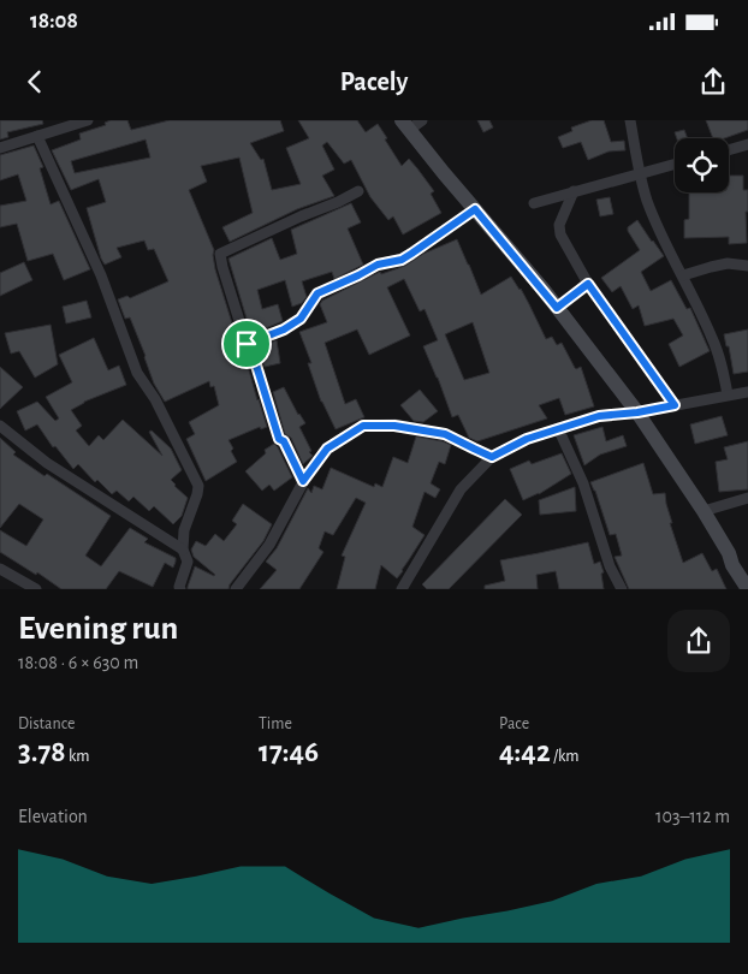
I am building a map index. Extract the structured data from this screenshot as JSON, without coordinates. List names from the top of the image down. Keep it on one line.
{"page":{"status":"18:08","header":"Pacely","heading":["Evening run","18:08 · 6 × 630 m"],"stats":[["Distance","3.78 km"],["Time","17:46"],["Pace","4:42 /km"]],"chart":["Elevation","103–112 m"]}}
